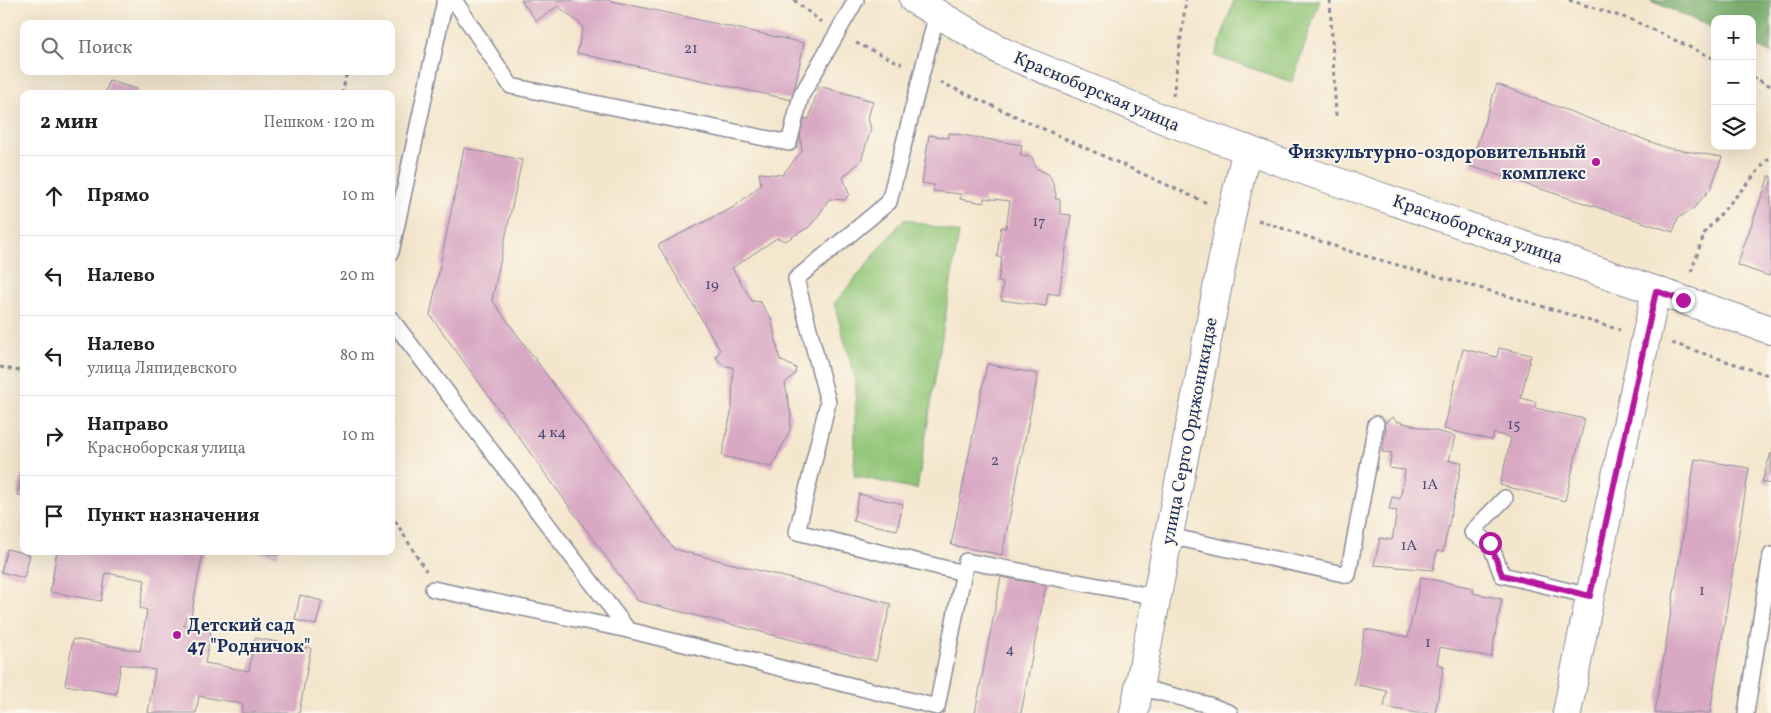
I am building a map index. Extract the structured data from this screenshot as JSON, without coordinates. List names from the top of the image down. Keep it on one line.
{"streets":{"street":["Красноборская улица","улица Серго Орджоникидзе"]},"crossings":[["Красноборская улица","улица Серго Орджоникидзе"]],"places":["Физкультурно-оздоровительный комплекс","Детский сад 47 \"Родничок\""],"house_numbers":["21","17","19","15","4 к4","2","1А","1А","1","1","4"],"page":{"map_buttons":["+","−"],"search":"Поиск","heading":["2 мин","Пешком · 120 m"],"list":[["Прямо","10 m"],["Налево","20 m"],["Налево","улица Ляпидевского","80 m"],["Направо","Красноборская улица","10 m"],"Пункт назначения"]}}
